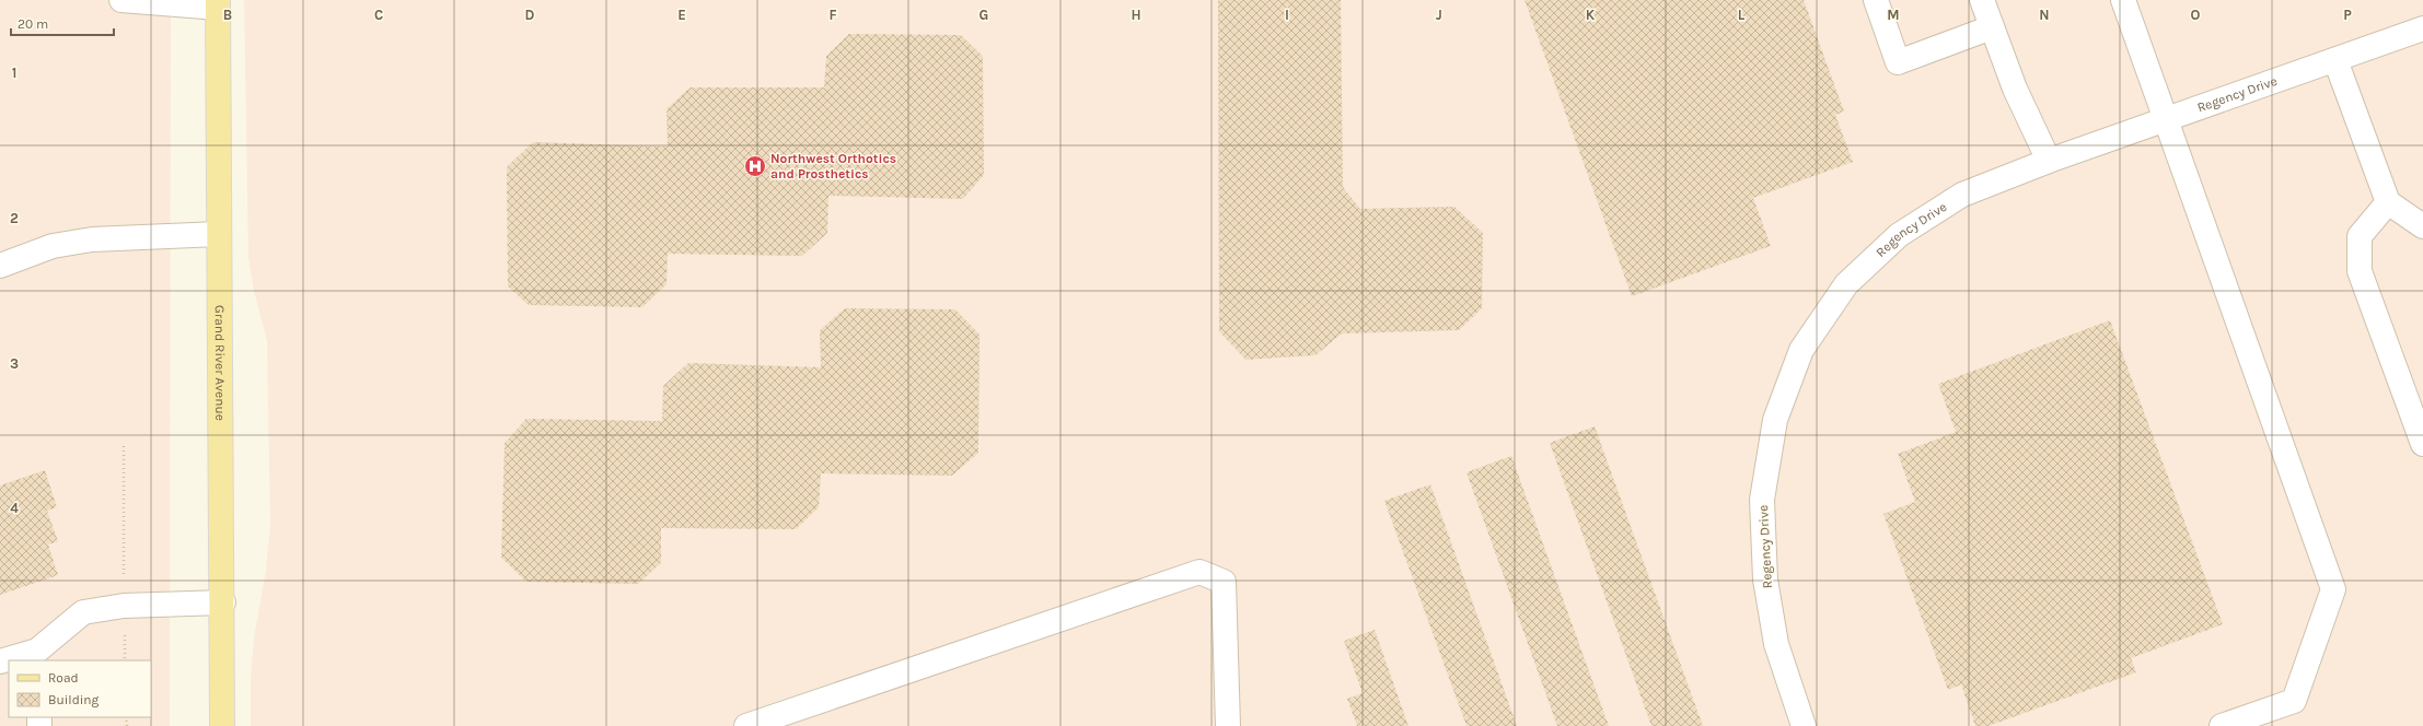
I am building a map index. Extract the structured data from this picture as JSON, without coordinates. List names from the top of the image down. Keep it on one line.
{"streets":{"main road":["Grand River Avenue"],"street":["Regency Drive"]},"places":{"hospital":["Northwest Orthotics and Prosthetics"]},"legend":["Road","Building"],"scale_bar":"20 m","grid":{"columns":["B","C","D","E","F","G","H","I","J","K","L","M","N","O","P"],"rows":["1","2","3","4"]}}
